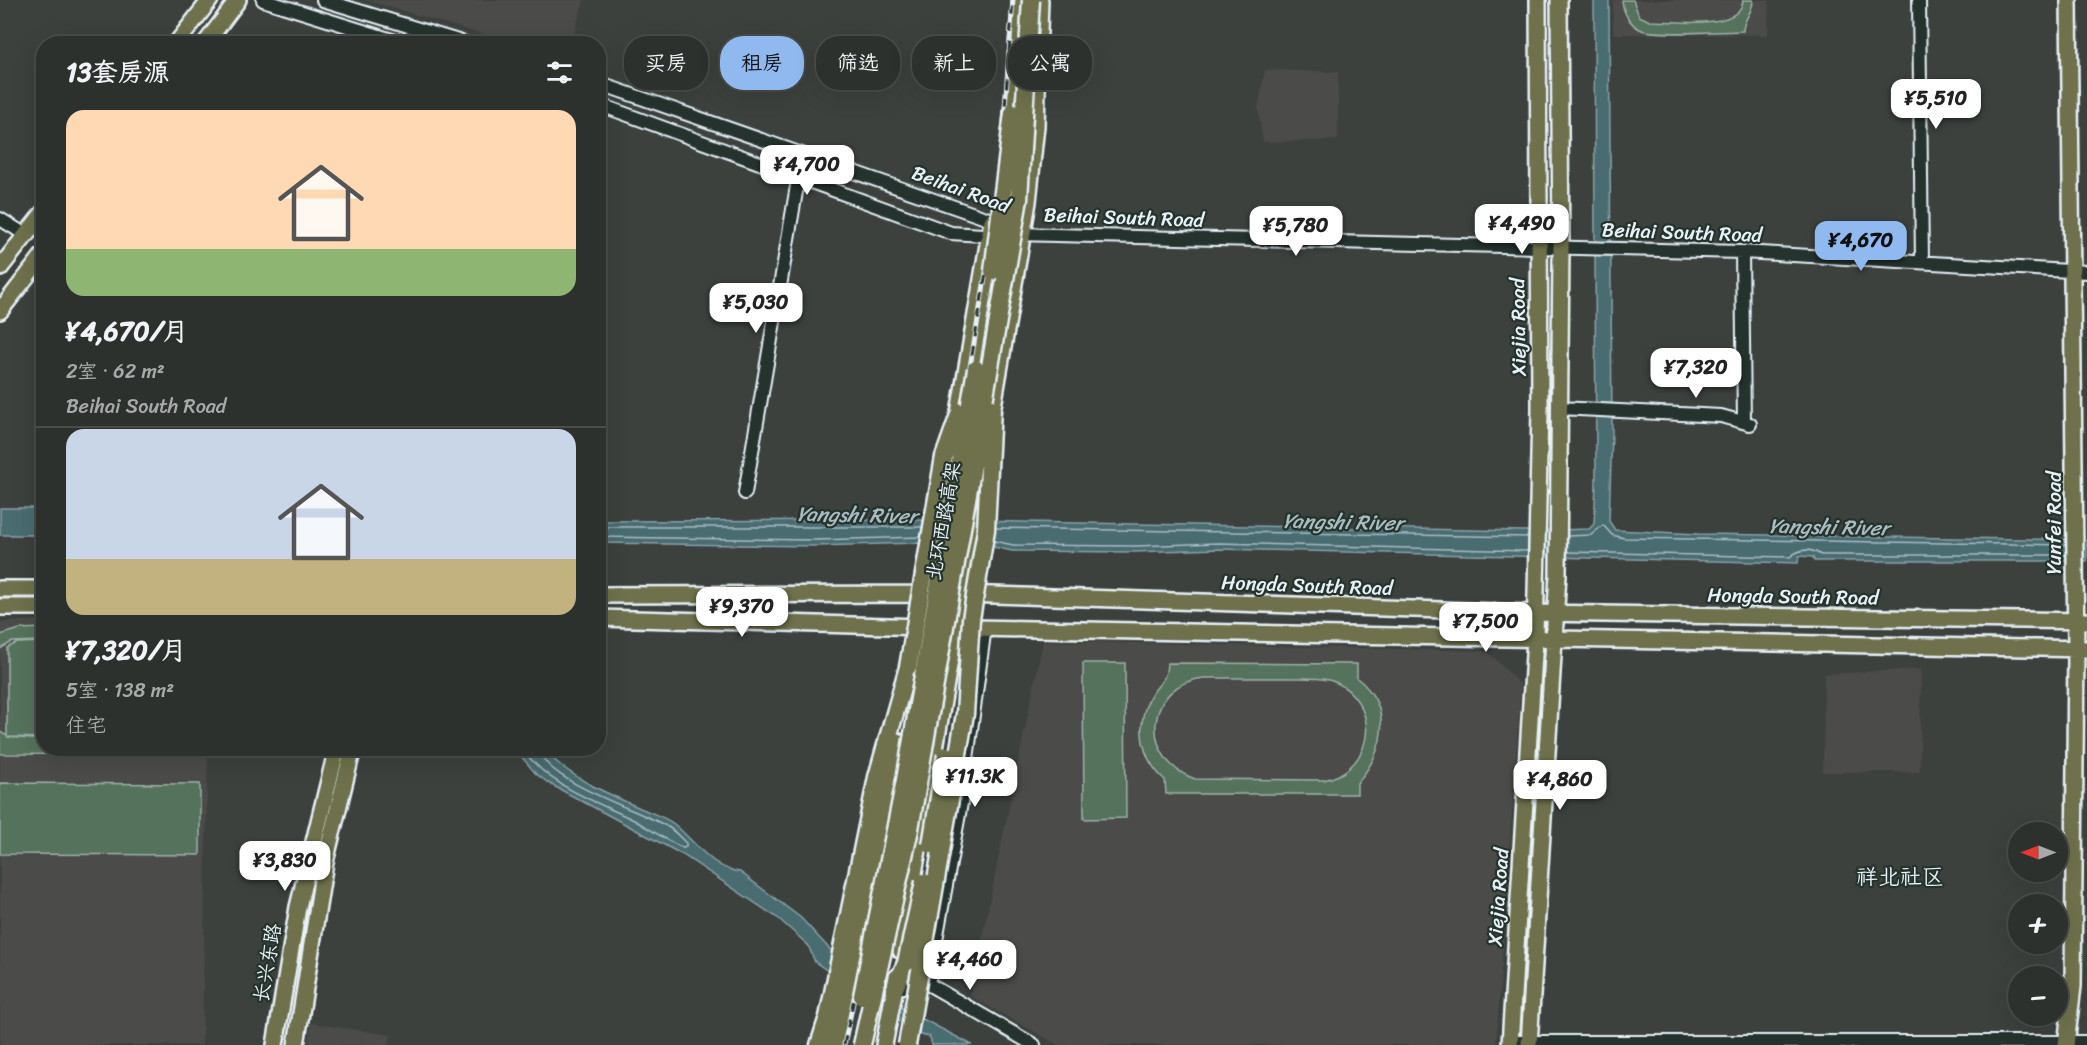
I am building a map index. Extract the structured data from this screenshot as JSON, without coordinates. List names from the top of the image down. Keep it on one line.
{"streets":{"highway":["北环西路高架"],"main road":["Xiejia Road","Yunfei Road","Hongda South Road","长兴东路"],"street":["Beihai Road","Beihai South Road"]},"crossings":[["Beihai Road","Beihai South Road"],["Beihai South Road","Xiejia Road"],["Beihai South Road","Yunfei Road"],["Xiejia Road","Hongda South Road"],["Yunfei Road","Hongda South Road"]],"districts":["祥北社区"],"water":["Yangshi River"],"north":"left","page":{"chip":["买房","租房","筛选","新上","公寓"],"heading":"13套房源","price":["¥5,510","¥4,700","¥4,490","¥5,780","¥4,670","¥5,030","¥7,320","¥9,370","¥7,500","¥11.3K","¥4,860","¥3,830","¥4,460"],"list":[{"name":"¥4,670/月","note":"2室 · 62 m² · Beihai South Road"},{"name":"¥7,320/月","note":"5室 · 138 m² · 住宅"}],"map_buttons":["+","−"]}}
